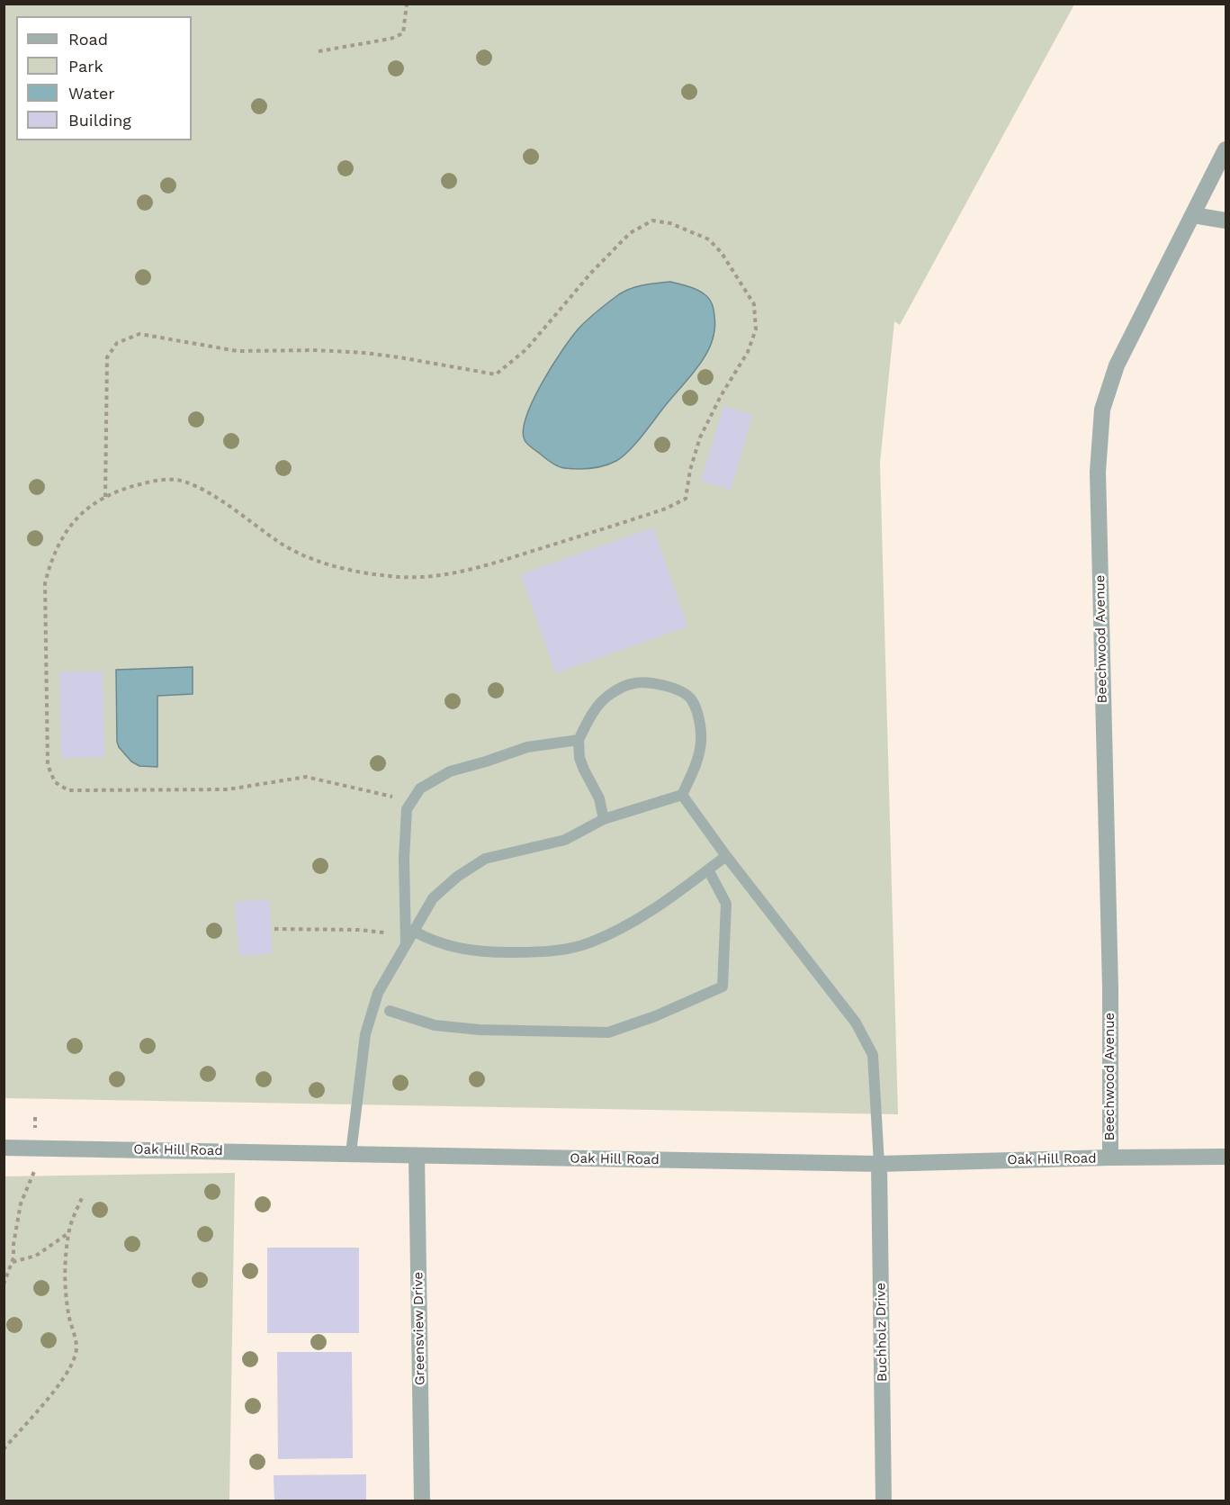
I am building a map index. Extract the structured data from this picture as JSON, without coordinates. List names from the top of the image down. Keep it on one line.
{"streets":{"street":["Beechwood Avenue","Oak Hill Road","Greensview Drive","Buchholz Drive"]},"crossings":[["Beechwood Avenue","Oak Hill Road"],["Oak Hill Road","Greensview Drive"],["Oak Hill Road","Buchholz Drive"]],"legend":["Road","Park","Water","Building"]}
